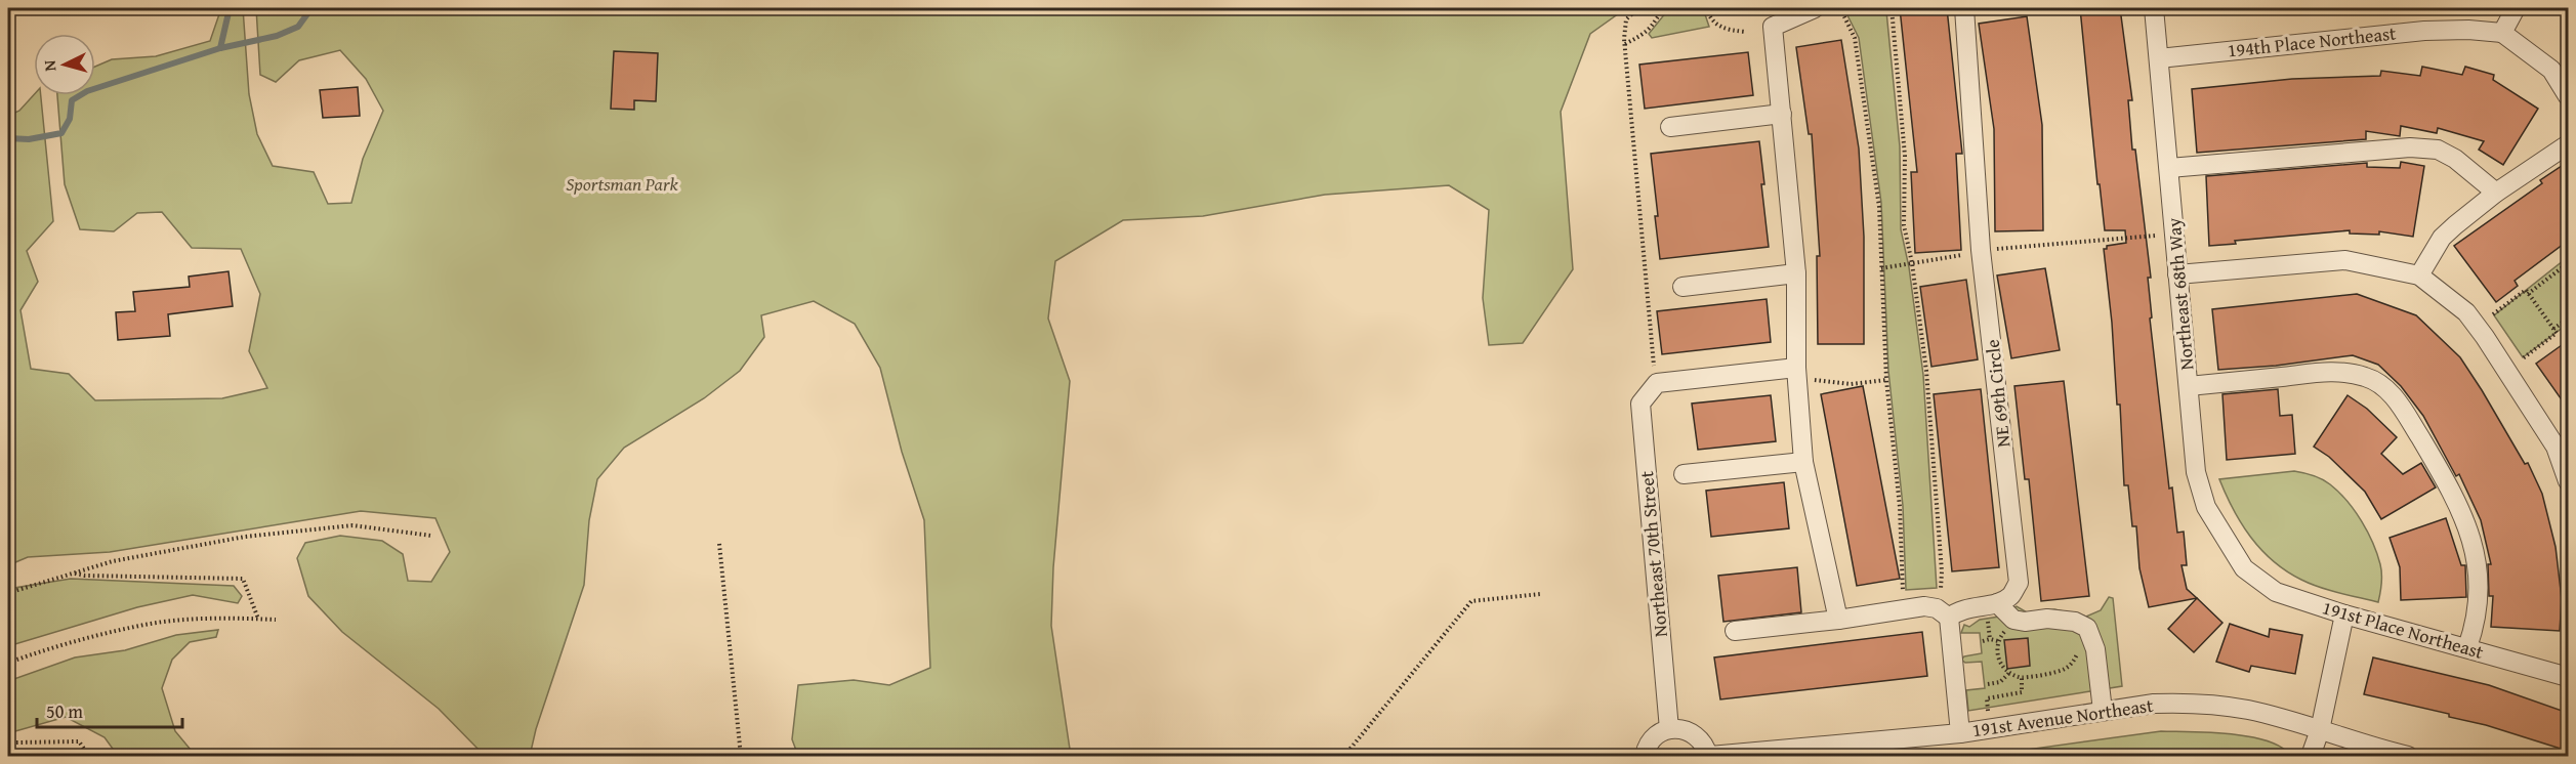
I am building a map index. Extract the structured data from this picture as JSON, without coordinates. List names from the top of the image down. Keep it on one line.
{"streets":{"street":["194th Place Northeast","Northeast 68th Way","NE 69th Circle","Northeast 70th Street","191st Place Northeast","191st Avenue Northeast"]},"crossings":[["194th Place Northeast","Northeast 68th Way"],["Northeast 68th Way","191st Place Northeast"]],"parks":["Sportsman Park"],"scale_bar":"50 m","north":"left"}
